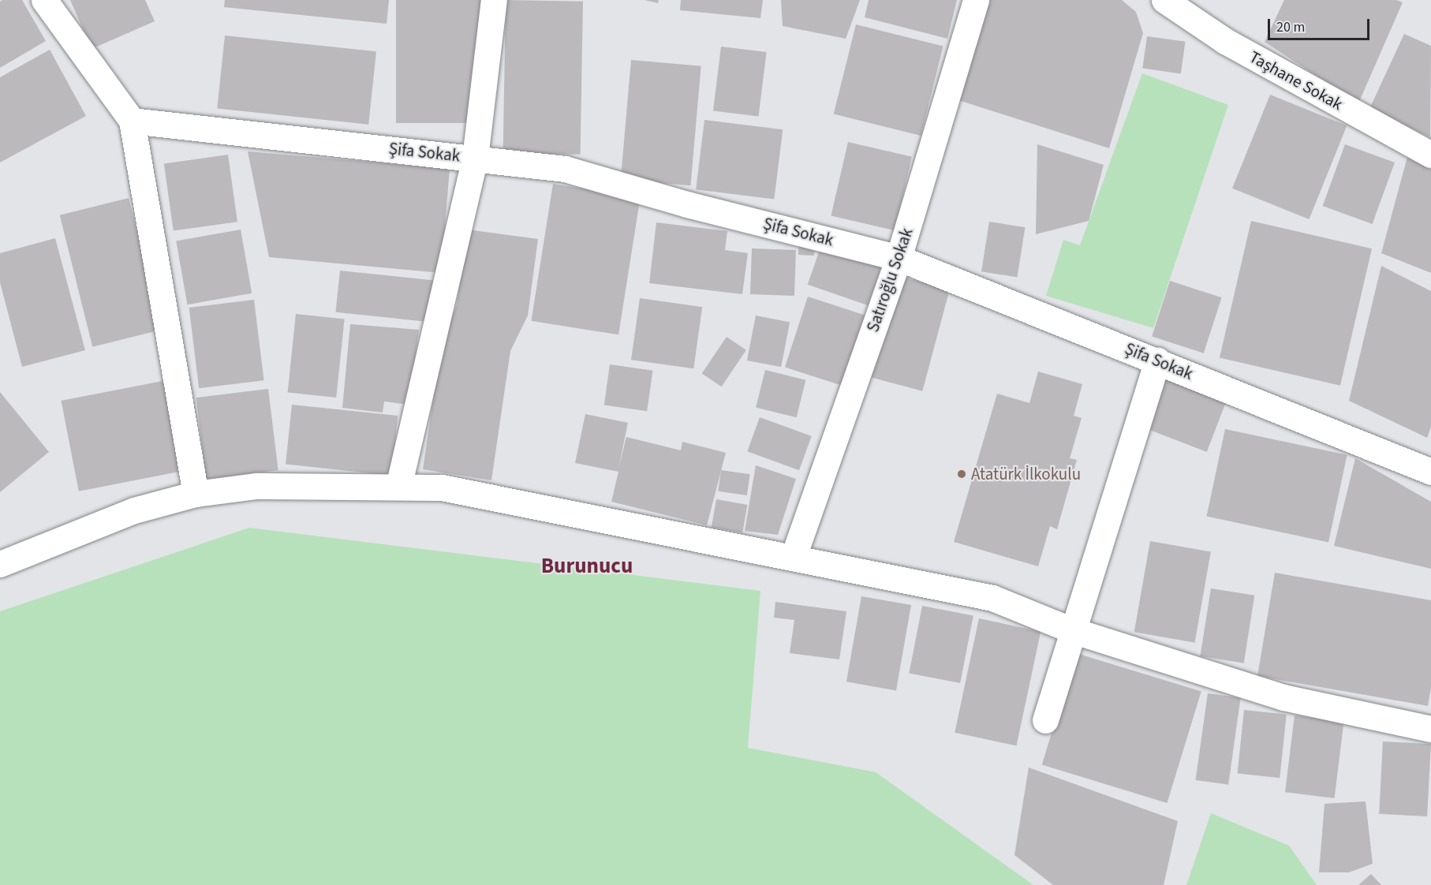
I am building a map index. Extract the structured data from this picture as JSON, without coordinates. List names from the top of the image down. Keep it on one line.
{"streets":{"street":["Taşhane Sokak","Şifa Sokak","Satıroğlu Sokak"]},"crossings":[["Şifa Sokak","Satıroğlu Sokak"]],"districts":["Burunucu"],"places":["Atatürk İlkokulu"],"scale_bar":"20 m"}
